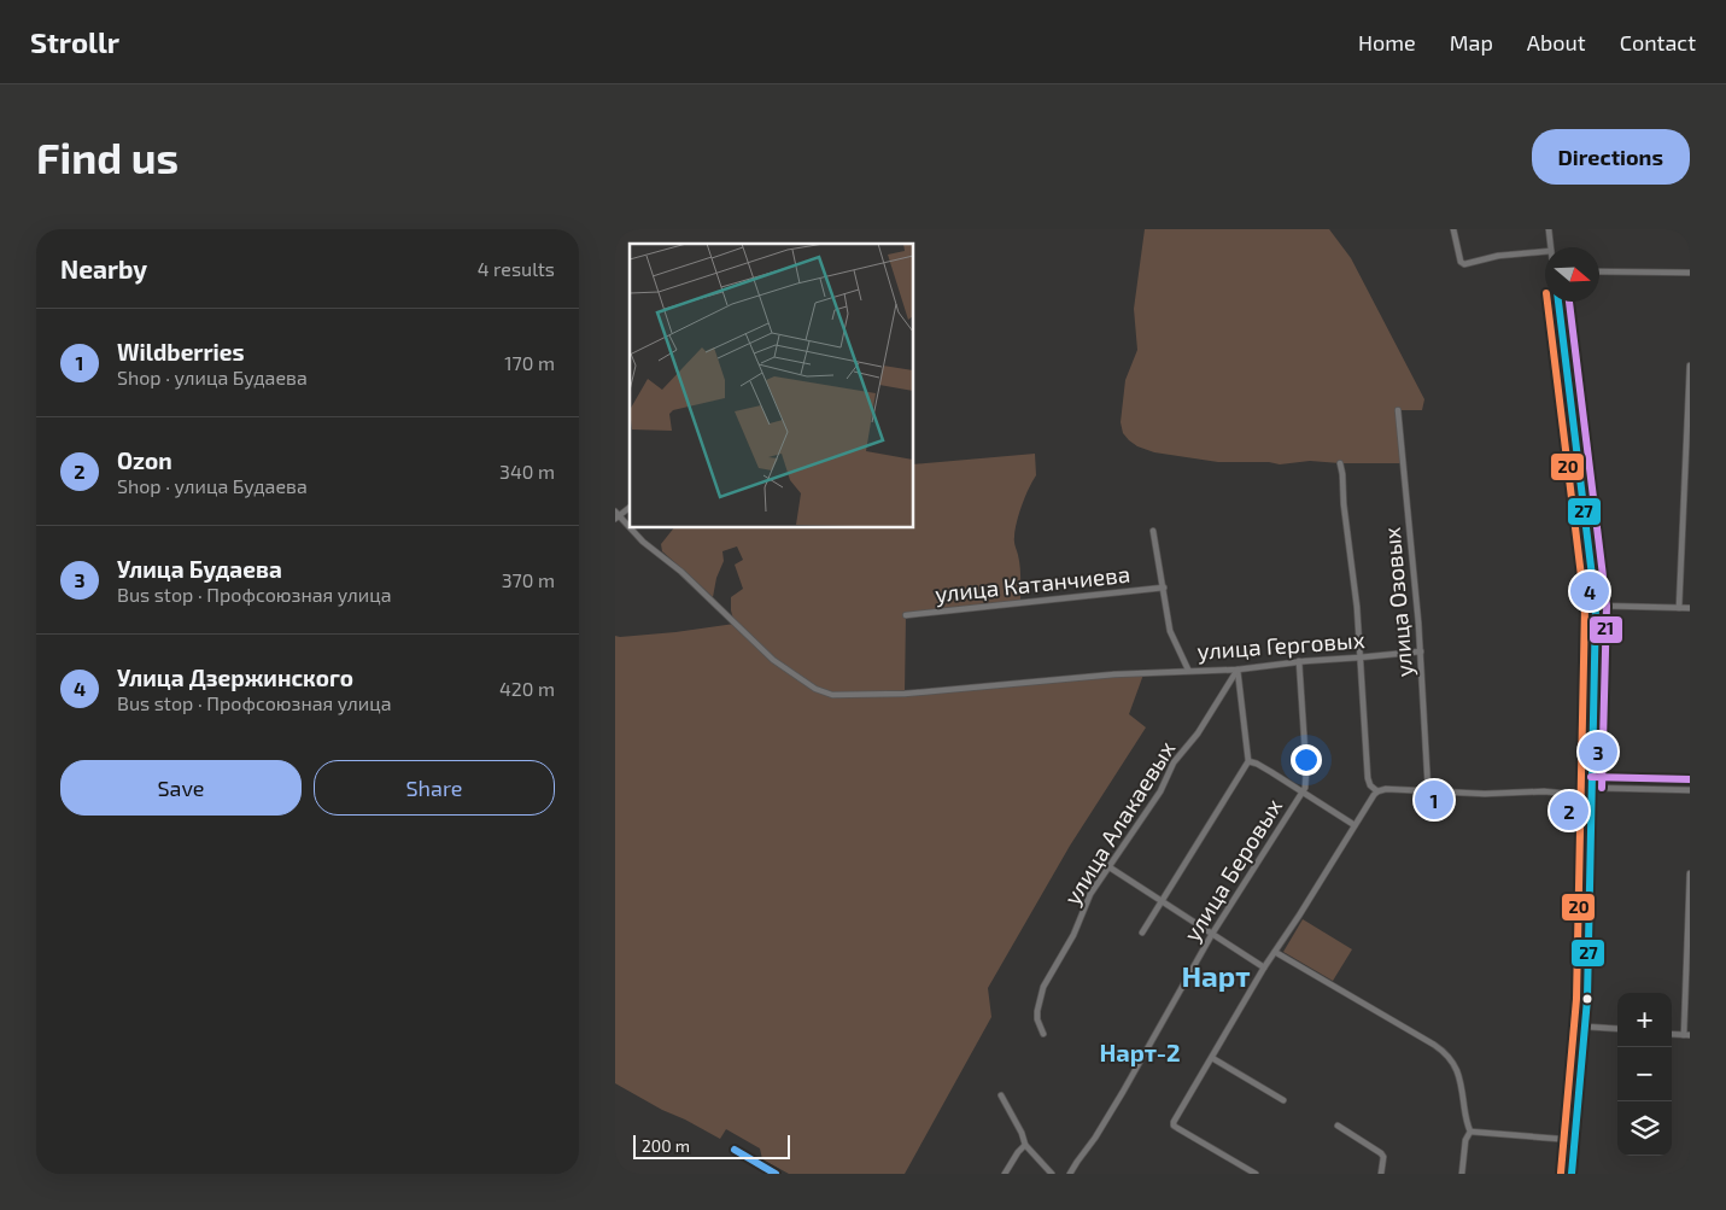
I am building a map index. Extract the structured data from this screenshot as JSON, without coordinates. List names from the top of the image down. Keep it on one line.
{"streets":{"street":["улица Катанчиева","улица Озовых","улица Герговых","улица Алакаевых","улица Беровых"]},"crossings":[["улица Озовых","улица Герговых"],["улица Герговых","улица Алакаевых"],["улица Герговых","улица Беровых"]],"districts":["Нарт","Нарт-2"],"lines":["transit line 27","transit line 20","transit line 21"],"scale_bar":"200 m","north":"right","page":{"header":"Strollr","nav":["Home","Map","About","Contact"],"buttons":["Directions",["Save","Share"]],"title":"Find us","heading":["Nearby","4 results"],"list":[{"mark":"1","name":"Wildberries","note":"Shop · улица Будаева","value":"170 m"},{"mark":"2","name":"Ozon","note":"Shop · улица Будаева","value":"340 m"},{"mark":"3","name":"Улица Будаева","note":"Bus stop · Профсоюзная улица","value":"370 m"},{"mark":"4","name":"Улица Дзержинского","note":"Bus stop · Профсоюзная улица","value":"420 m"}],"pins":["4","3","1","2"],"map_buttons":["+","−"],"scale":"200 m"}}
